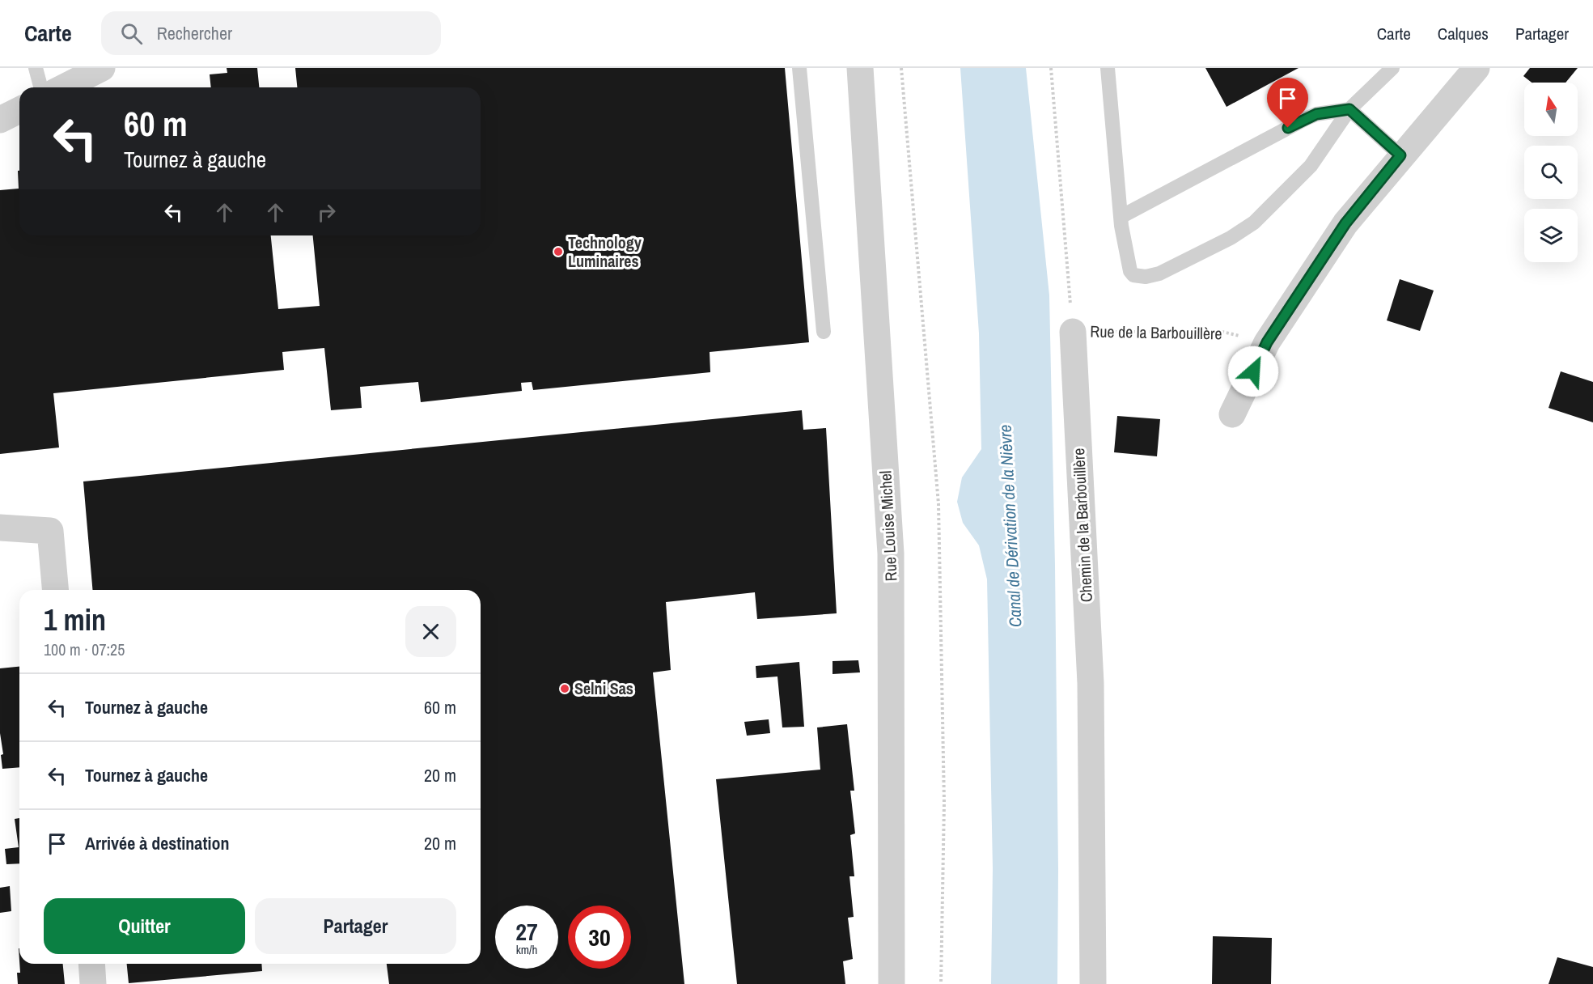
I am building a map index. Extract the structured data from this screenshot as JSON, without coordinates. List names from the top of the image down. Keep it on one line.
{"streets":{"street":["Chemin de la Barbouillère","Rue Louise Michel"],"path":["Rue de la Barbouillère"]},"crossings":[["Rue de la Barbouillère","Chemin de la Barbouillère"]],"water":["Canal de Dérivation de la Nièvre"],"places":["Technology Luminaires","Selni Sas"],"north":"top","page":{"header":"Carte","search":"Rechercher","nav":["Carte","Calques","Partager"],"turn":["60 m","Tournez à gauche"],"heading":["1 min","100 m · 07:25"],"list":[{"name":"Tournez à gauche","value":"60 m"},{"name":"Tournez à gauche","value":"20 m"},{"name":"Arrivée à destination","value":"20 m"}],"buttons":["Quitter","Partager"],"speed":"27 km/h","limit":"30"}}
